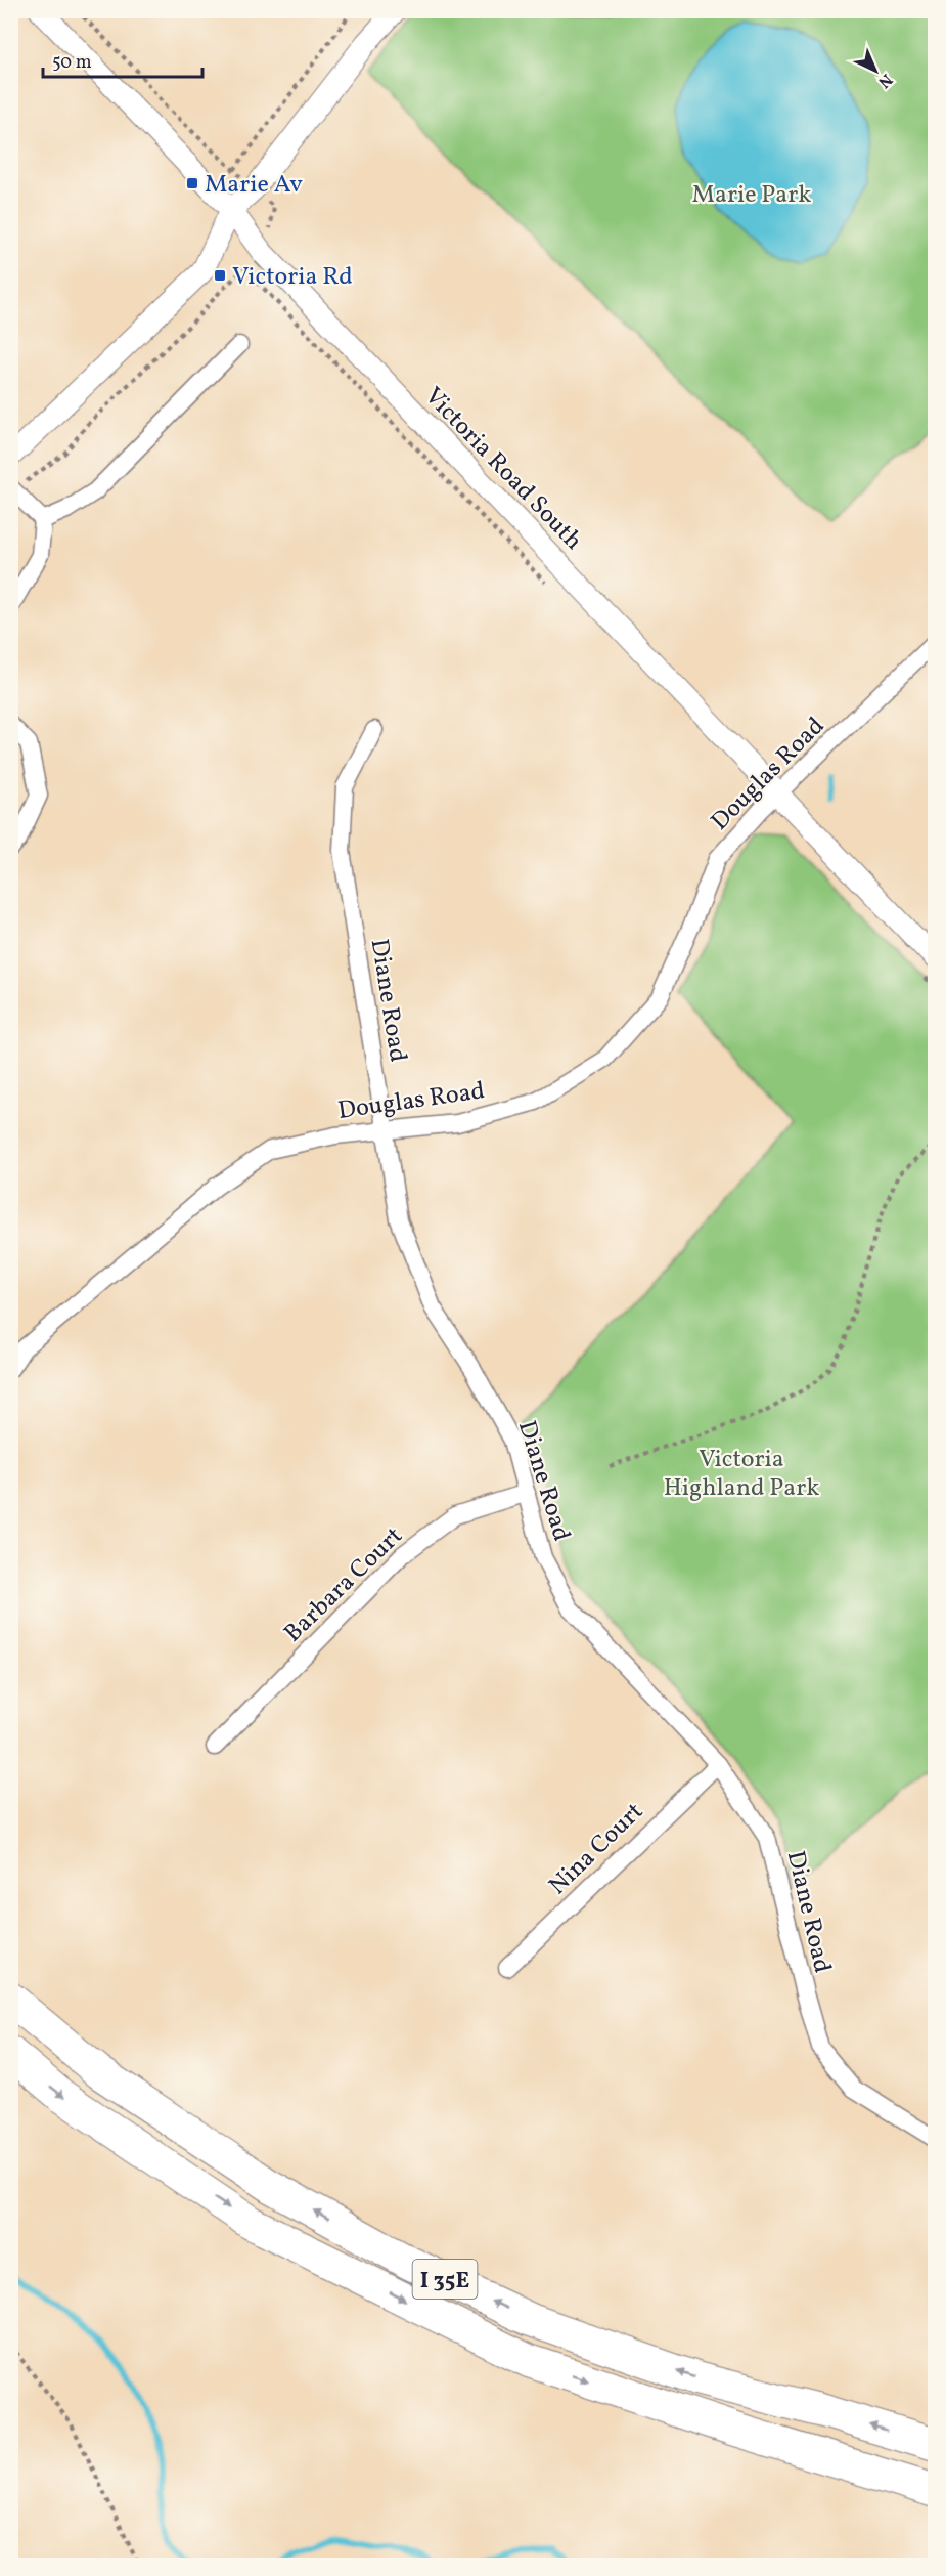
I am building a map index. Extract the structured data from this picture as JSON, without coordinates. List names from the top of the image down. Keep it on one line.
{"streets":{"highway":["I 35E"],"street":["Victoria Road South","Douglas Road","Diane Road","Barbara Court","Nina Court"]},"crossings":[["Victoria Road South","Douglas Road"],["Douglas Road","Diane Road"],["Diane Road","Barbara Court"],["Diane Road","Nina Court"]],"parks":["Marie Park","Victoria Highland Park"],"places":{"transit":["Marie Av","Victoria Rd"]},"scale_bar":"50 m","north":"bottom right"}
